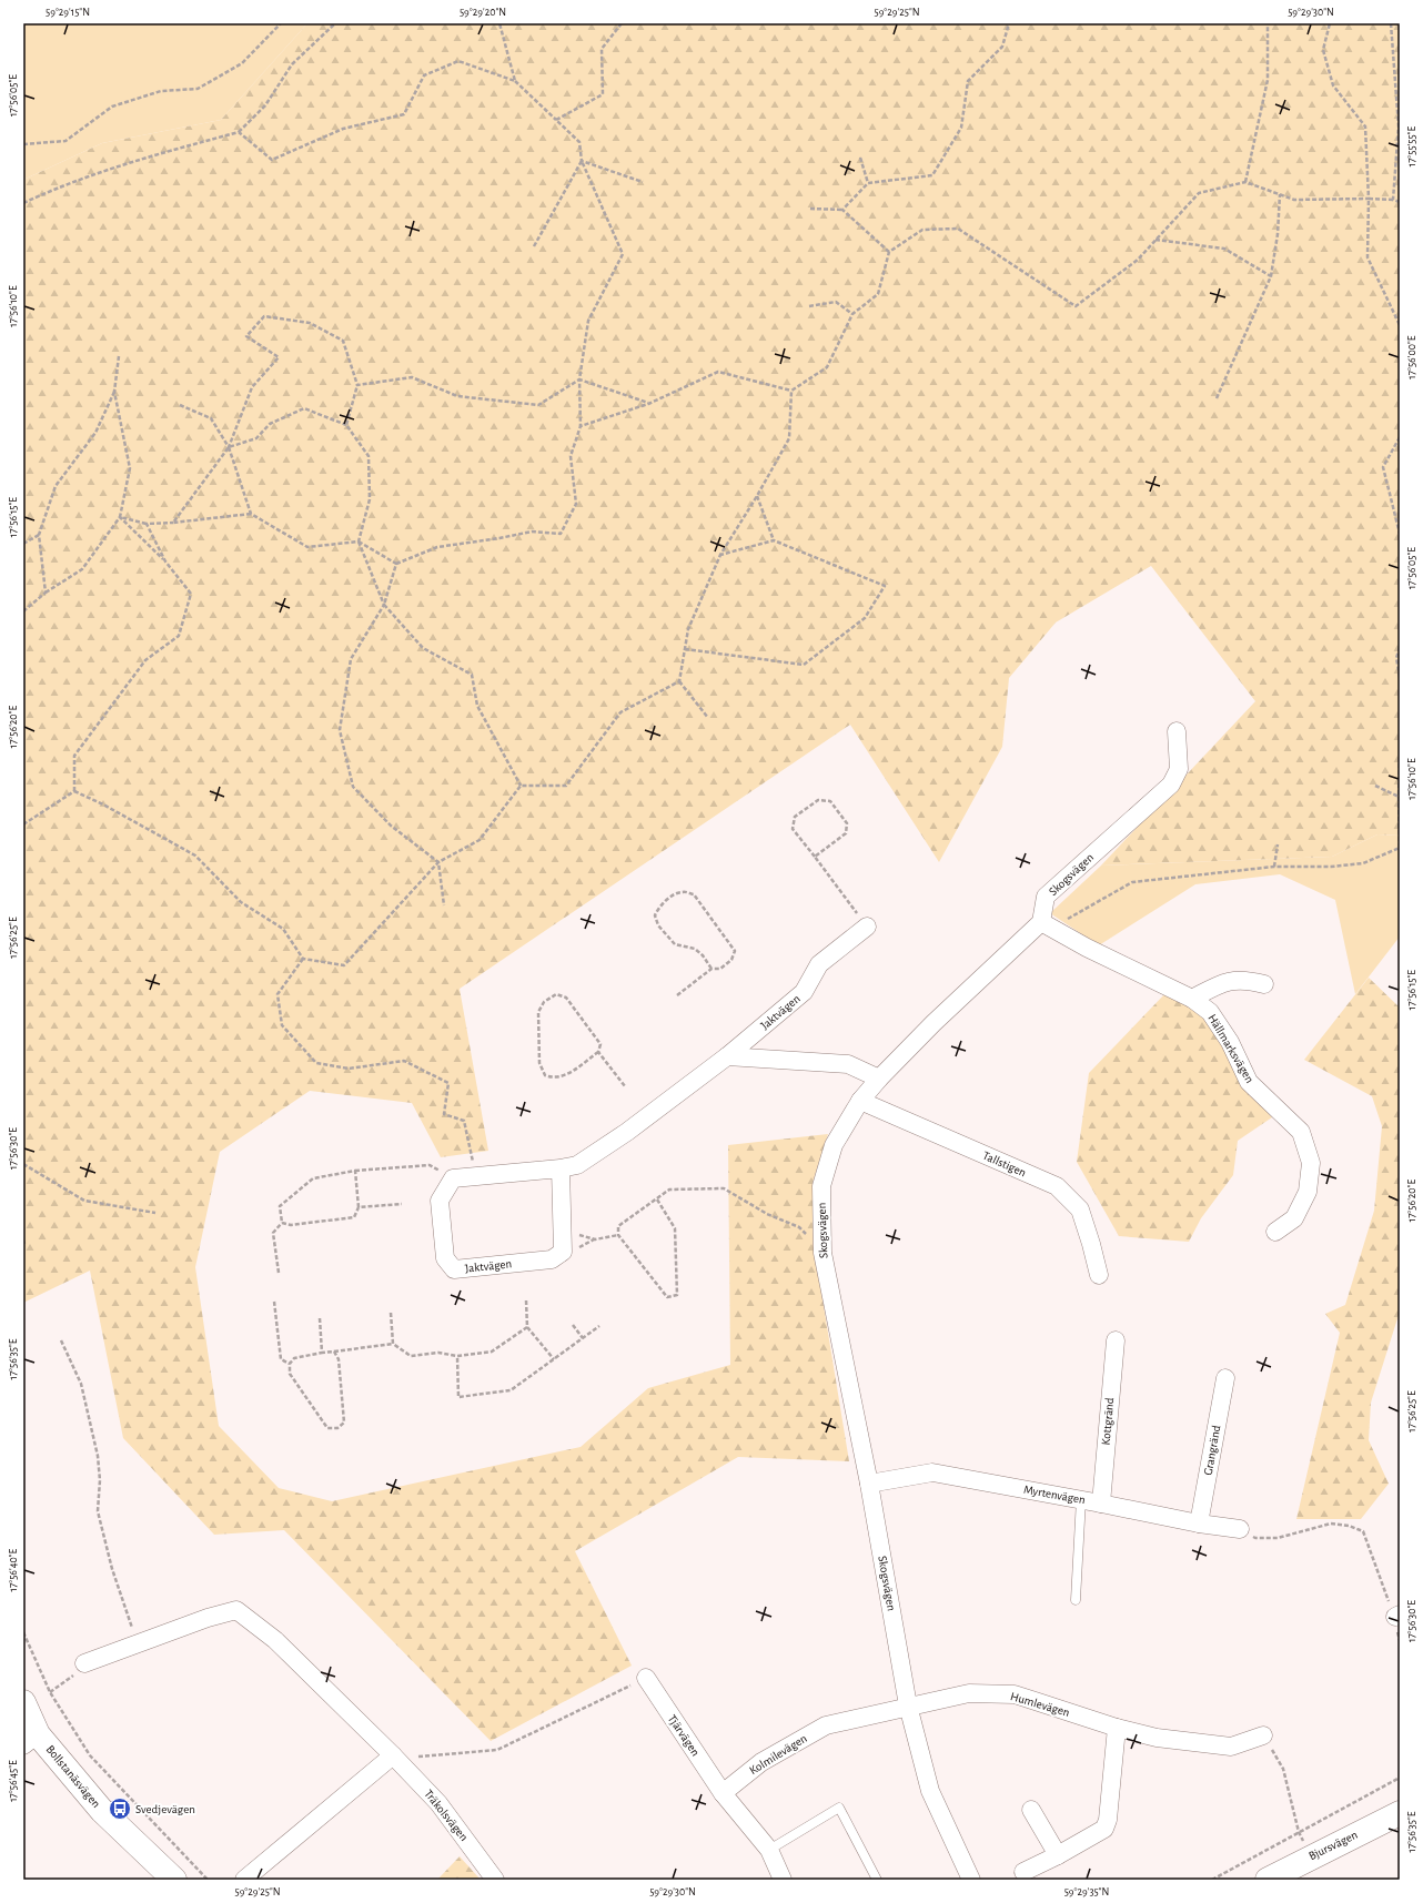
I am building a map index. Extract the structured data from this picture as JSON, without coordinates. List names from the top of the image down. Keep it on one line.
{"streets":{"street":["Skogsvägen","Jaktvägen","Hällmarksvägen","Tallstigen","Kottgränd","Grangränd","Myrtenvägen","Humlevägen","Tjärvägen","Kolmilevägen","Bollstanäsvägen","Träkolsvägen","Bjursvägen"]},"crossings":[["Skogsvägen","Hällmarksvägen"],["Skogsvägen","Tallstigen"],["Skogsvägen","Myrtenvägen"],["Skogsvägen","Humlevägen"],["Skogsvägen","Kolmilevägen"],["Kottgränd","Myrtenvägen"],["Grangränd","Myrtenvägen"],["Humlevägen","Kolmilevägen"],["Tjärvägen","Kolmilevägen"]],"places":{"bus stop":["Svedjevägen"]},"coordinates":["59°29'15\"N","59°29'20\"N","59°29'25\"N","59°29'30\"N","17°56'05\"E","17°55'55\"E","17°56'10\"E","17°56'00\"E","17°56'15\"E","17°56'20\"E","17°56'25\"E","17°56'30\"E","17°56'35\"E","17°56'40\"E","17°56'45\"E","59°29'35\"N"]}
